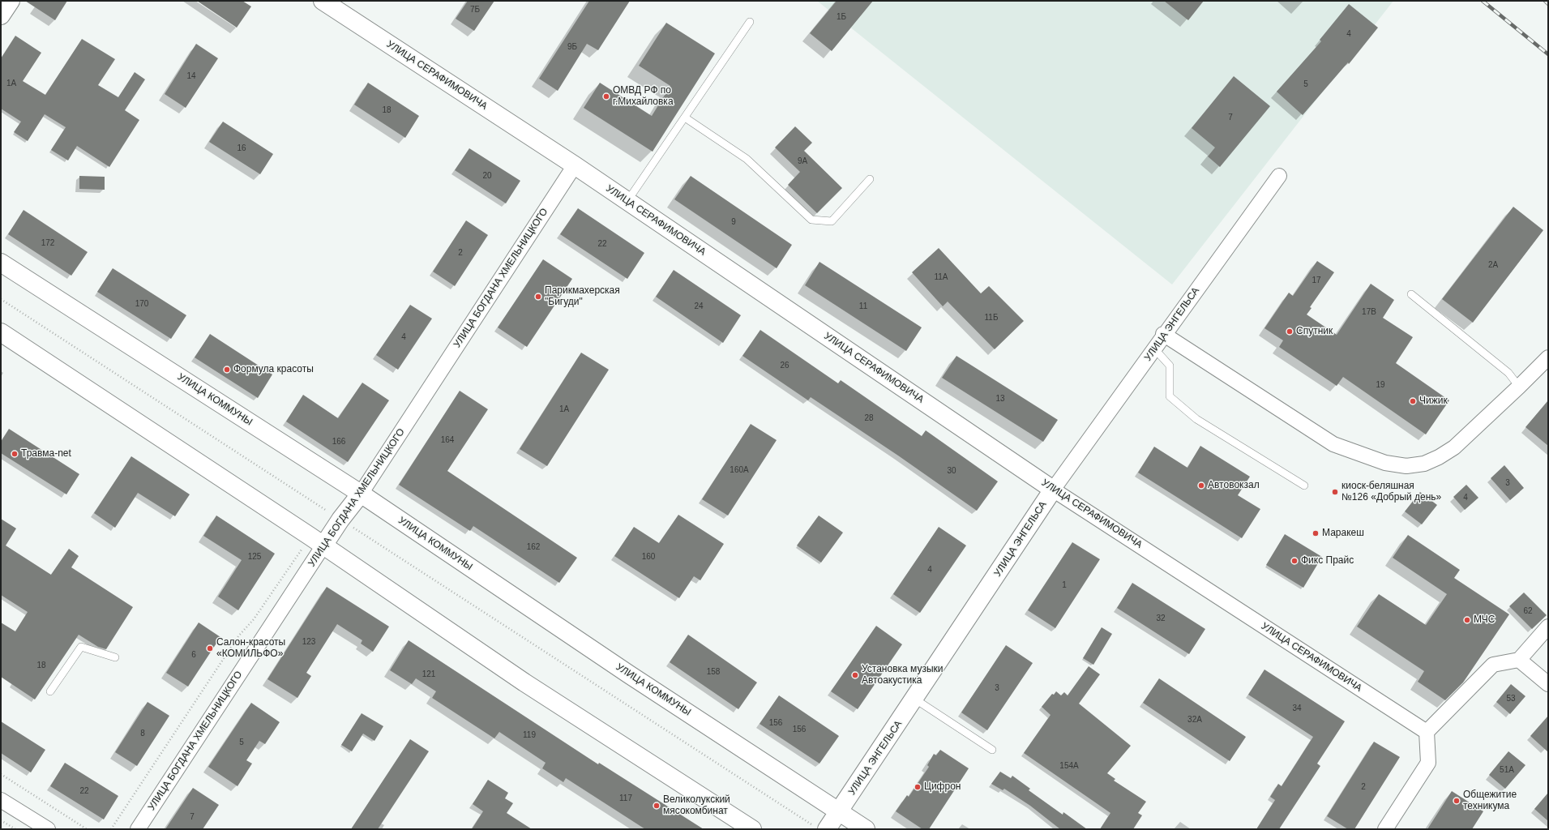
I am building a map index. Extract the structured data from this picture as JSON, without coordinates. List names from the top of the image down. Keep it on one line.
{"streets":{"street":["УЛИЦА СЕРАФИМОВИЧА","УЛИЦА БОГДАНА ХМЕЛЬНИЦКОГО","УЛИЦА ЭНГЕЛЬСА","УЛИЦА КОММУНЫ"]},"crossings":[["УЛИЦА СЕРАФИМОВИЧА","УЛИЦА БОГДАНА ХМЕЛЬНИЦКОГО"],["УЛИЦА СЕРАФИМОВИЧА","УЛИЦА ЭНГЕЛЬСА"],["УЛИЦА БОГДАНА ХМЕЛЬНИЦКОГО","УЛИЦА КОММУНЫ"],["УЛИЦА ЭНГЕЛЬСА","УЛИЦА КОММУНЫ"]],"places":["ОМВД РФ по г.Михайловка","Парикмахерская \"Бигуди\"","Спутник","Формула красоты","Чижик","Травма-net","Автовокзал","киоск-беляшная №126 «Добрый день»","Маракеш","Фикс Прайс","МЧС","Салон-красоты «КОМИЛЬФО»","Установка музыки Автоакустика","Цифрон","Общежитие техникума","Великолукский мясокомбинат"],"house_numbers":["7Б","1Б","4","9Б","14","1А","5","18","7","16","9А","20","9","172","22","2","2А","11А","17","170","24","11","17В","11Б","4","26","19","13","1А","28","164","166","160А","30","3","4","162","125","160","4","1","62","32","123","6","18","158","121","3","53","34","32А","156","156","8","119","5","154А","51А","2","22","117","7"]}
